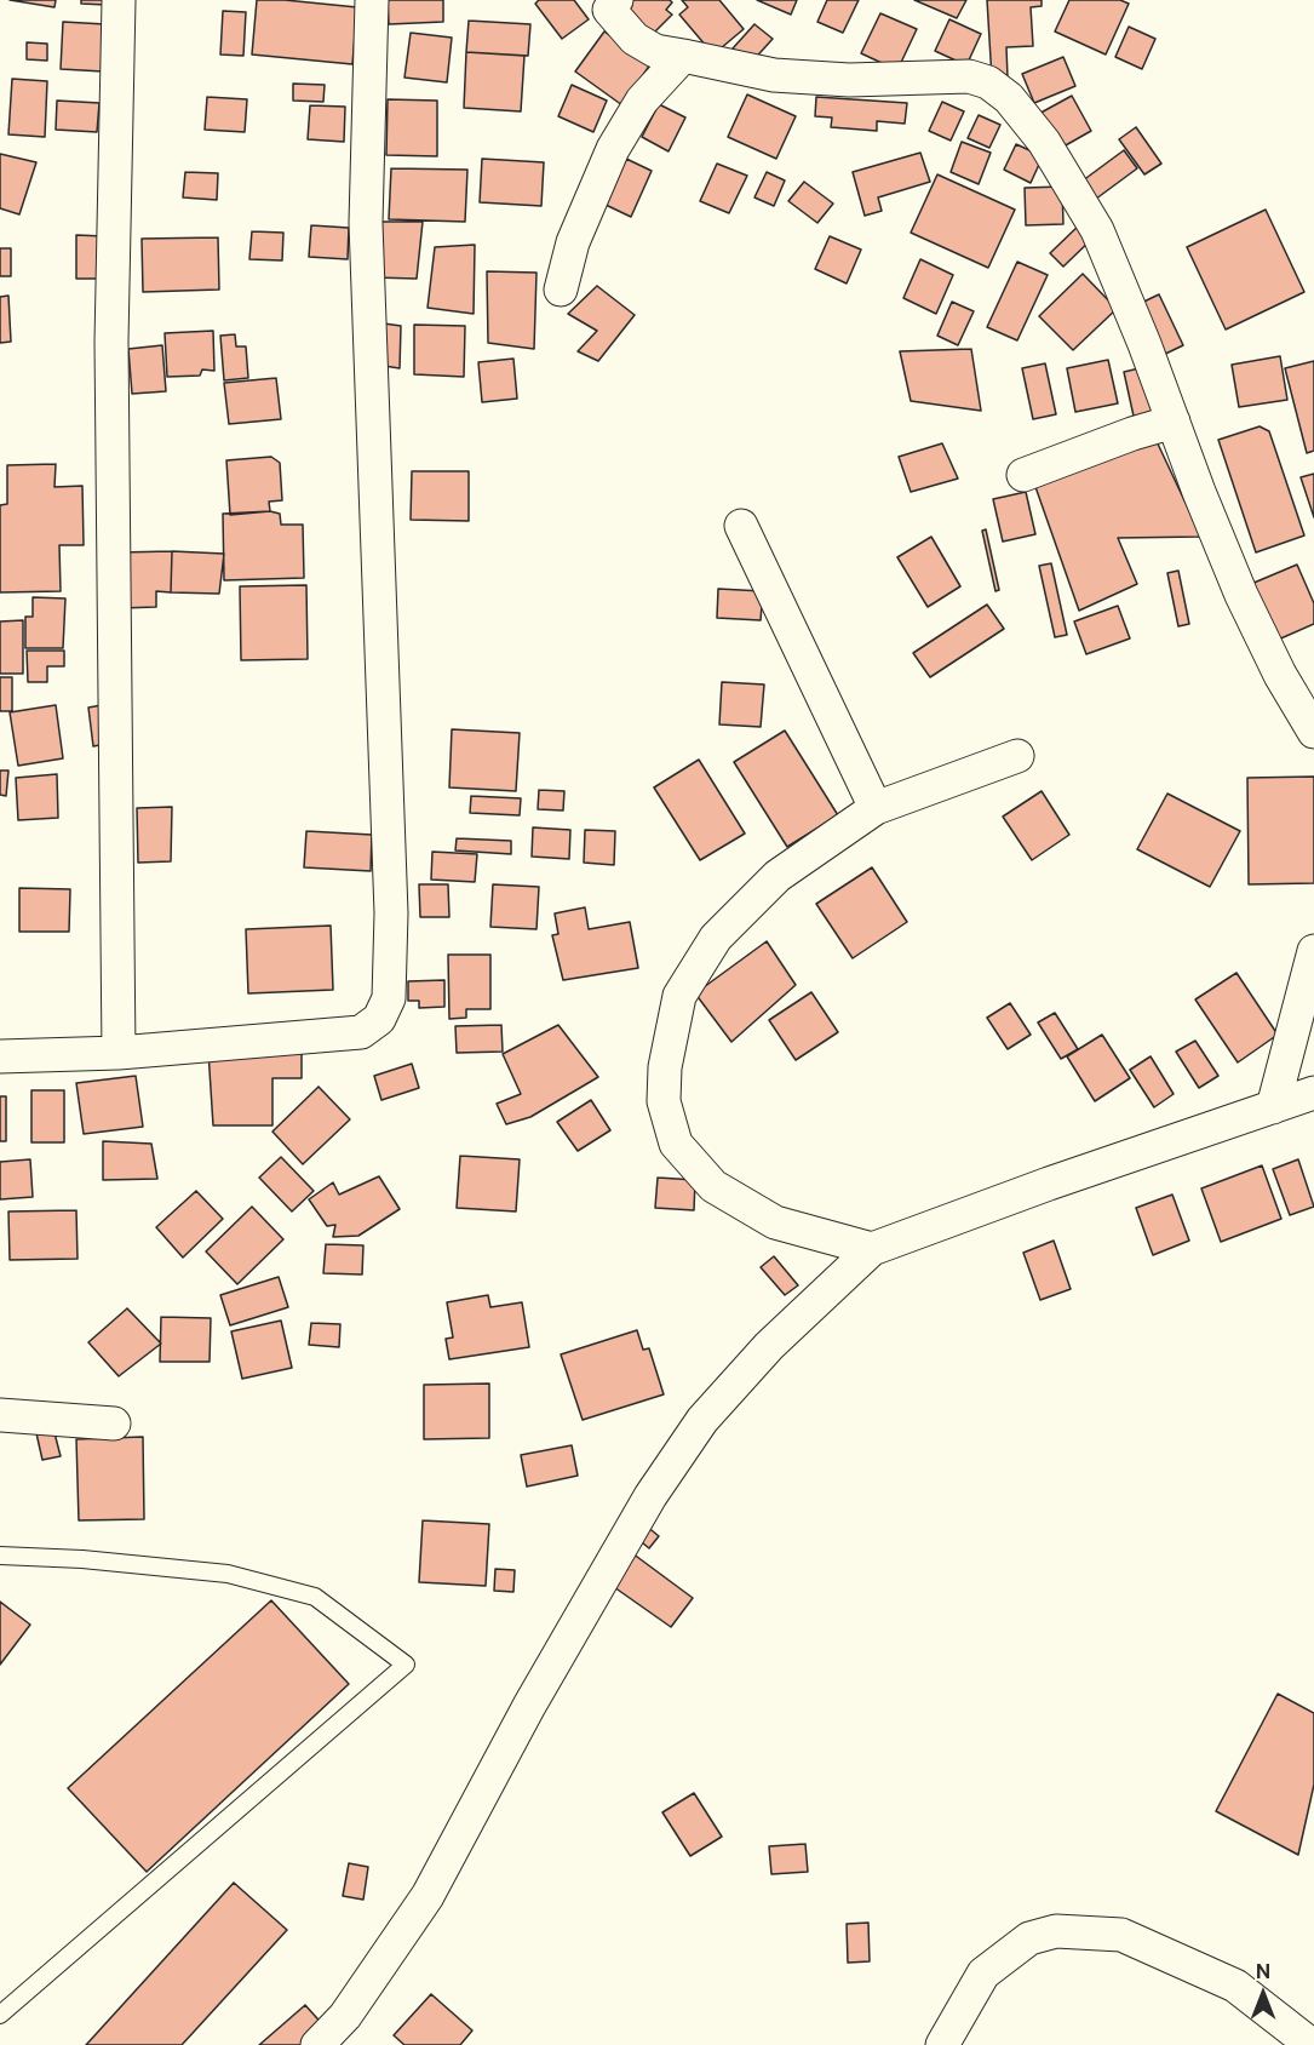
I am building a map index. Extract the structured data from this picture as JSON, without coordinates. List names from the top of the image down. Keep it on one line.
{"north":"top"}
